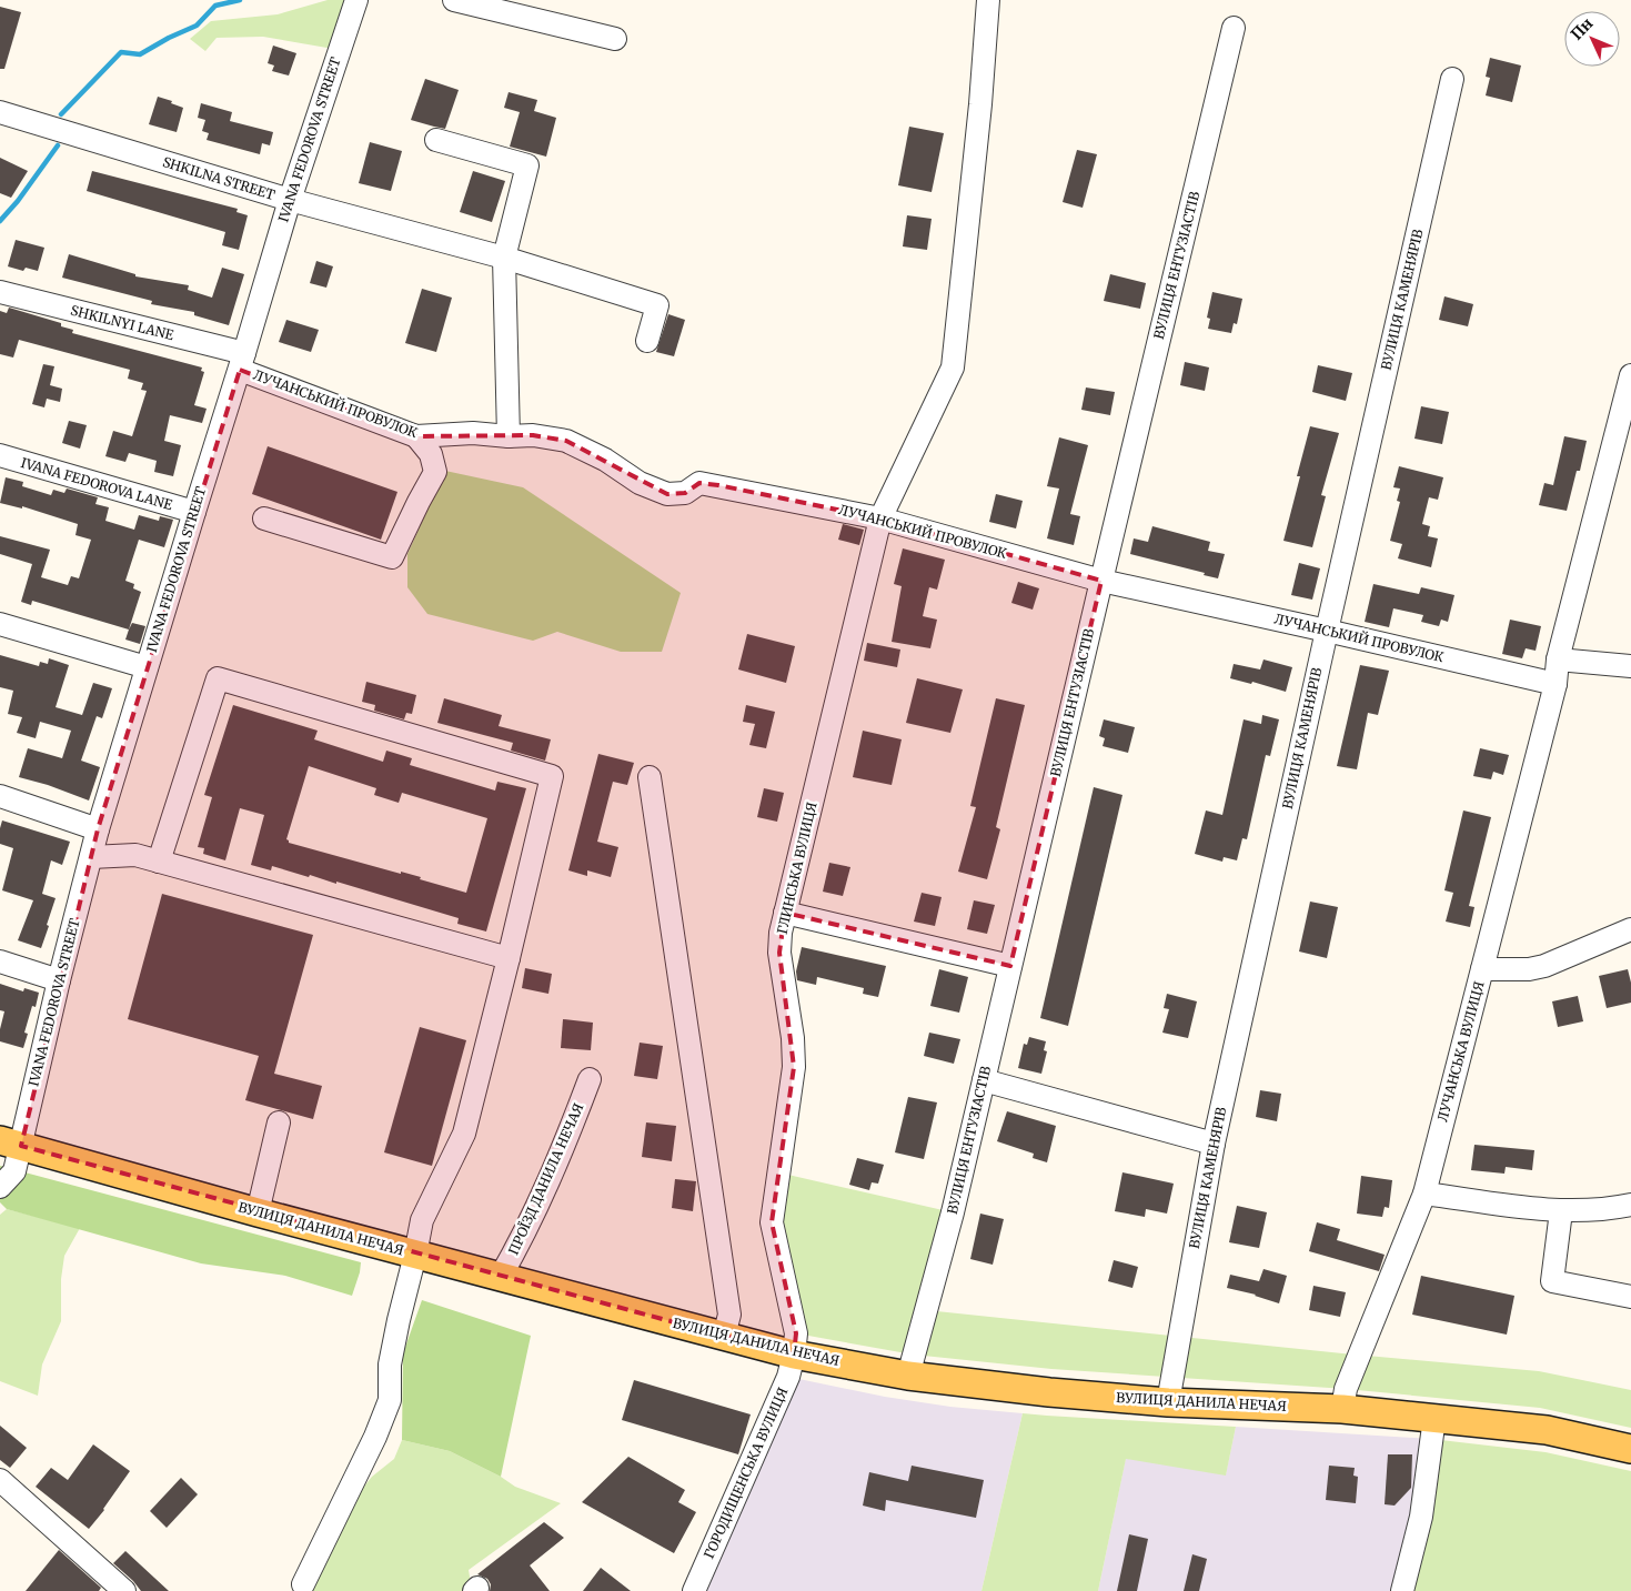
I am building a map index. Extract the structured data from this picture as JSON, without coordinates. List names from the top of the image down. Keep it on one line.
{"streets":{"main road":["ВУЛИЦЯ ДАНИЛА НЕЧАЯ"],"street":["IVANA FEDOROVA STREET","SHKILNA STREET","ВУЛИЦЯ ЕНТУЗІАСТІВ","ВУЛИЦЯ КАМЕНЯРІВ","SHKILNYI LANE","ЛУЧАНСЬКИЙ ПРОВУЛОК","IVANA FEDOROVA LANE","ГЛИНСЬКА ВУЛИЦЯ","ЛУЧАНСЬКА ВУЛИЦЯ","ПРОЇЗД ДАНИЛА НЕЧАЯ","ГОРОДИЩЕНСЬКА ВУЛИЦЯ"]},"crossings":[["IVANA FEDOROVA STREET","SHKILNA STREET"],["IVANA FEDOROVA STREET","SHKILNYI LANE"],["IVANA FEDOROVA STREET","ЛУЧАНСЬКИЙ ПРОВУЛОК"],["IVANA FEDOROVA STREET","IVANA FEDOROVA LANE"],["IVANA FEDOROVA STREET","ВУЛИЦЯ ДАНИЛА НЕЧАЯ"],["ВУЛИЦЯ ЕНТУЗІАСТІВ","ЛУЧАНСЬКИЙ ПРОВУЛОК"],["ВУЛИЦЯ ЕНТУЗІАСТІВ","ВУЛИЦЯ ДАНИЛА НЕЧАЯ"],["ВУЛИЦЯ КАМЕНЯРІВ","ЛУЧАНСЬКИЙ ПРОВУЛОК"],["ВУЛИЦЯ КАМЕНЯРІВ","ВУЛИЦЯ ДАНИЛА НЕЧАЯ"],["SHKILNYI LANE","ЛУЧАНСЬКИЙ ПРОВУЛОК"],["ЛУЧАНСЬКИЙ ПРОВУЛОК","ГЛИНСЬКА ВУЛИЦЯ"],["ЛУЧАНСЬКИЙ ПРОВУЛОК","ЛУЧАНСЬКА ВУЛИЦЯ"],["ГЛИНСЬКА ВУЛИЦЯ","ВУЛИЦЯ ДАНИЛА НЕЧАЯ"],["ГЛИНСЬКА ВУЛИЦЯ","ГОРОДИЩЕНСЬКА ВУЛИЦЯ"],["ЛУЧАНСЬКА ВУЛИЦЯ","ВУЛИЦЯ ДАНИЛА НЕЧАЯ"],["ПРОЇЗД ДАНИЛА НЕЧАЯ","ВУЛИЦЯ ДАНИЛА НЕЧАЯ"],["ВУЛИЦЯ ДАНИЛА НЕЧАЯ","ГОРОДИЩЕНСЬКА ВУЛИЦЯ"]],"north":"top left"}
